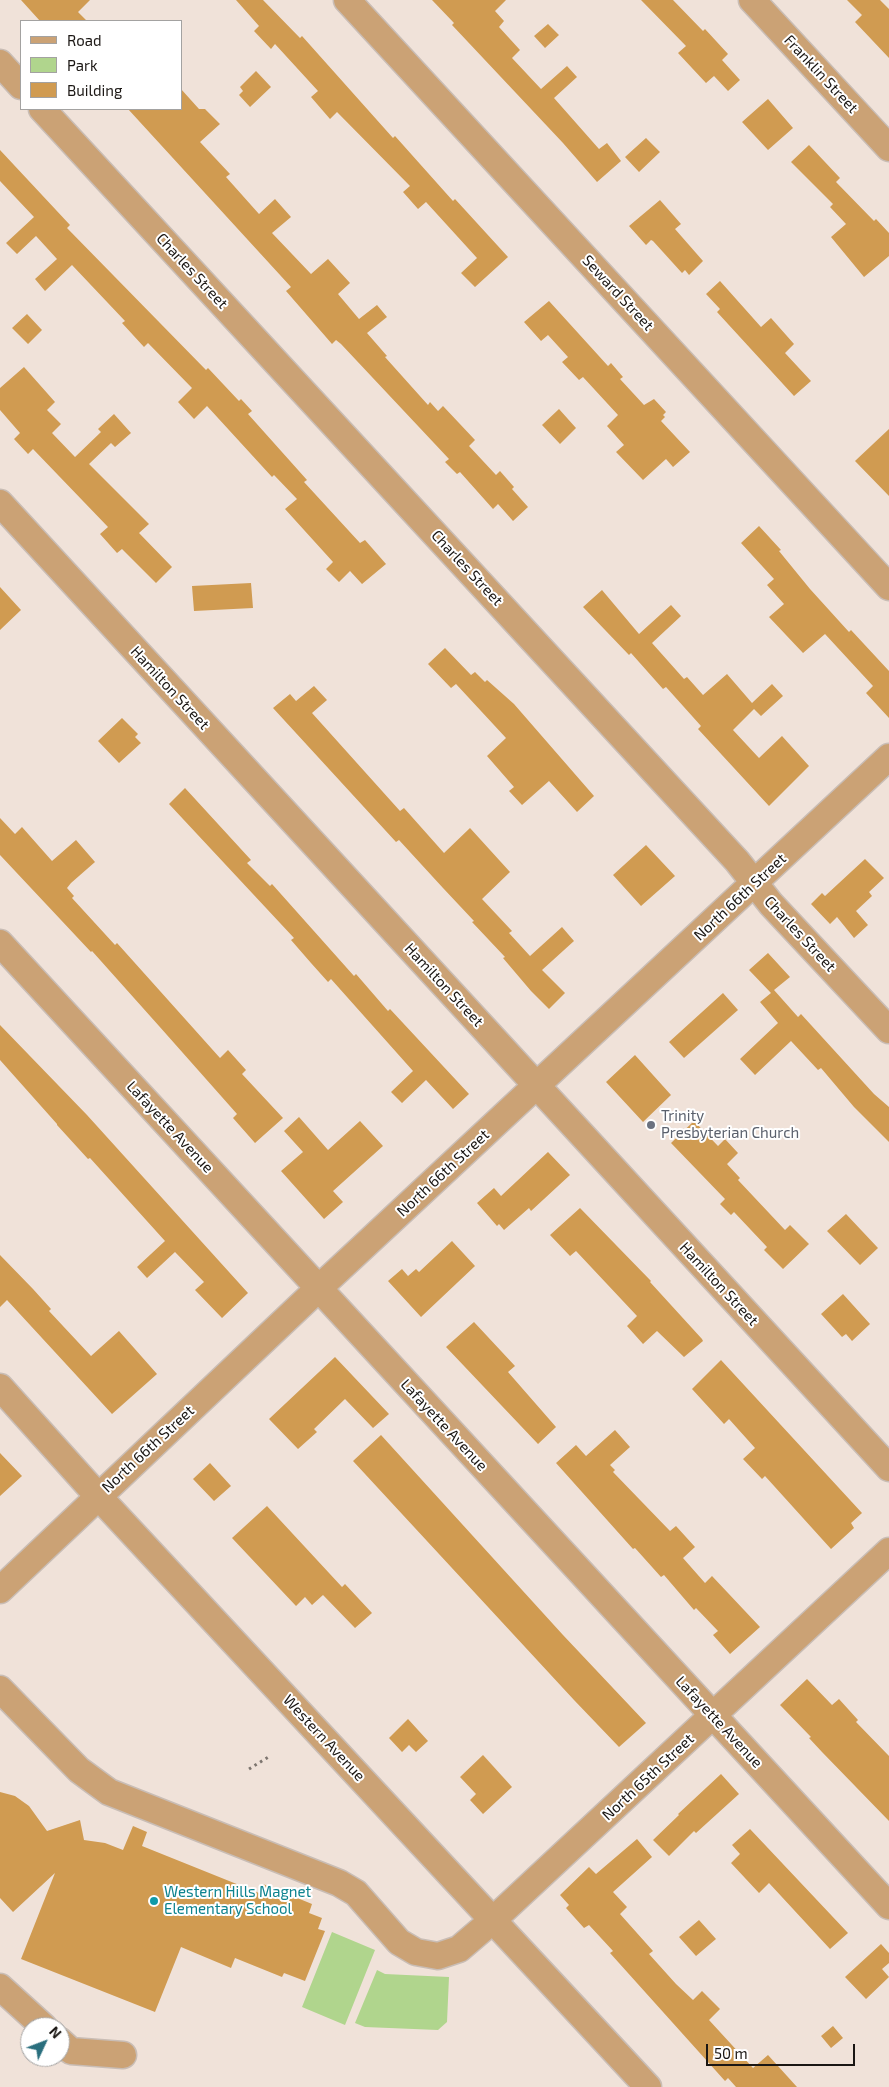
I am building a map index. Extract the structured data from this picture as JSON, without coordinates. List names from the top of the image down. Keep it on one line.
{"streets":{"street":["Franklin Street","Charles Street","Seward Street","Hamilton Street","North 66th Street","Lafayette Avenue","Western Avenue","North 65th Street"]},"crossings":[["Charles Street","North 66th Street"],["Hamilton Street","North 66th Street"],["North 66th Street","Lafayette Avenue"],["North 66th Street","Western Avenue"],["Lafayette Avenue","North 65th Street"],["Western Avenue","North 65th Street"]],"places":["Trinity Presbyterian Church","Western Hills Magnet Elementary School"],"legend":["Road","Park","Building"],"scale_bar":"50 m","north":"top right"}
